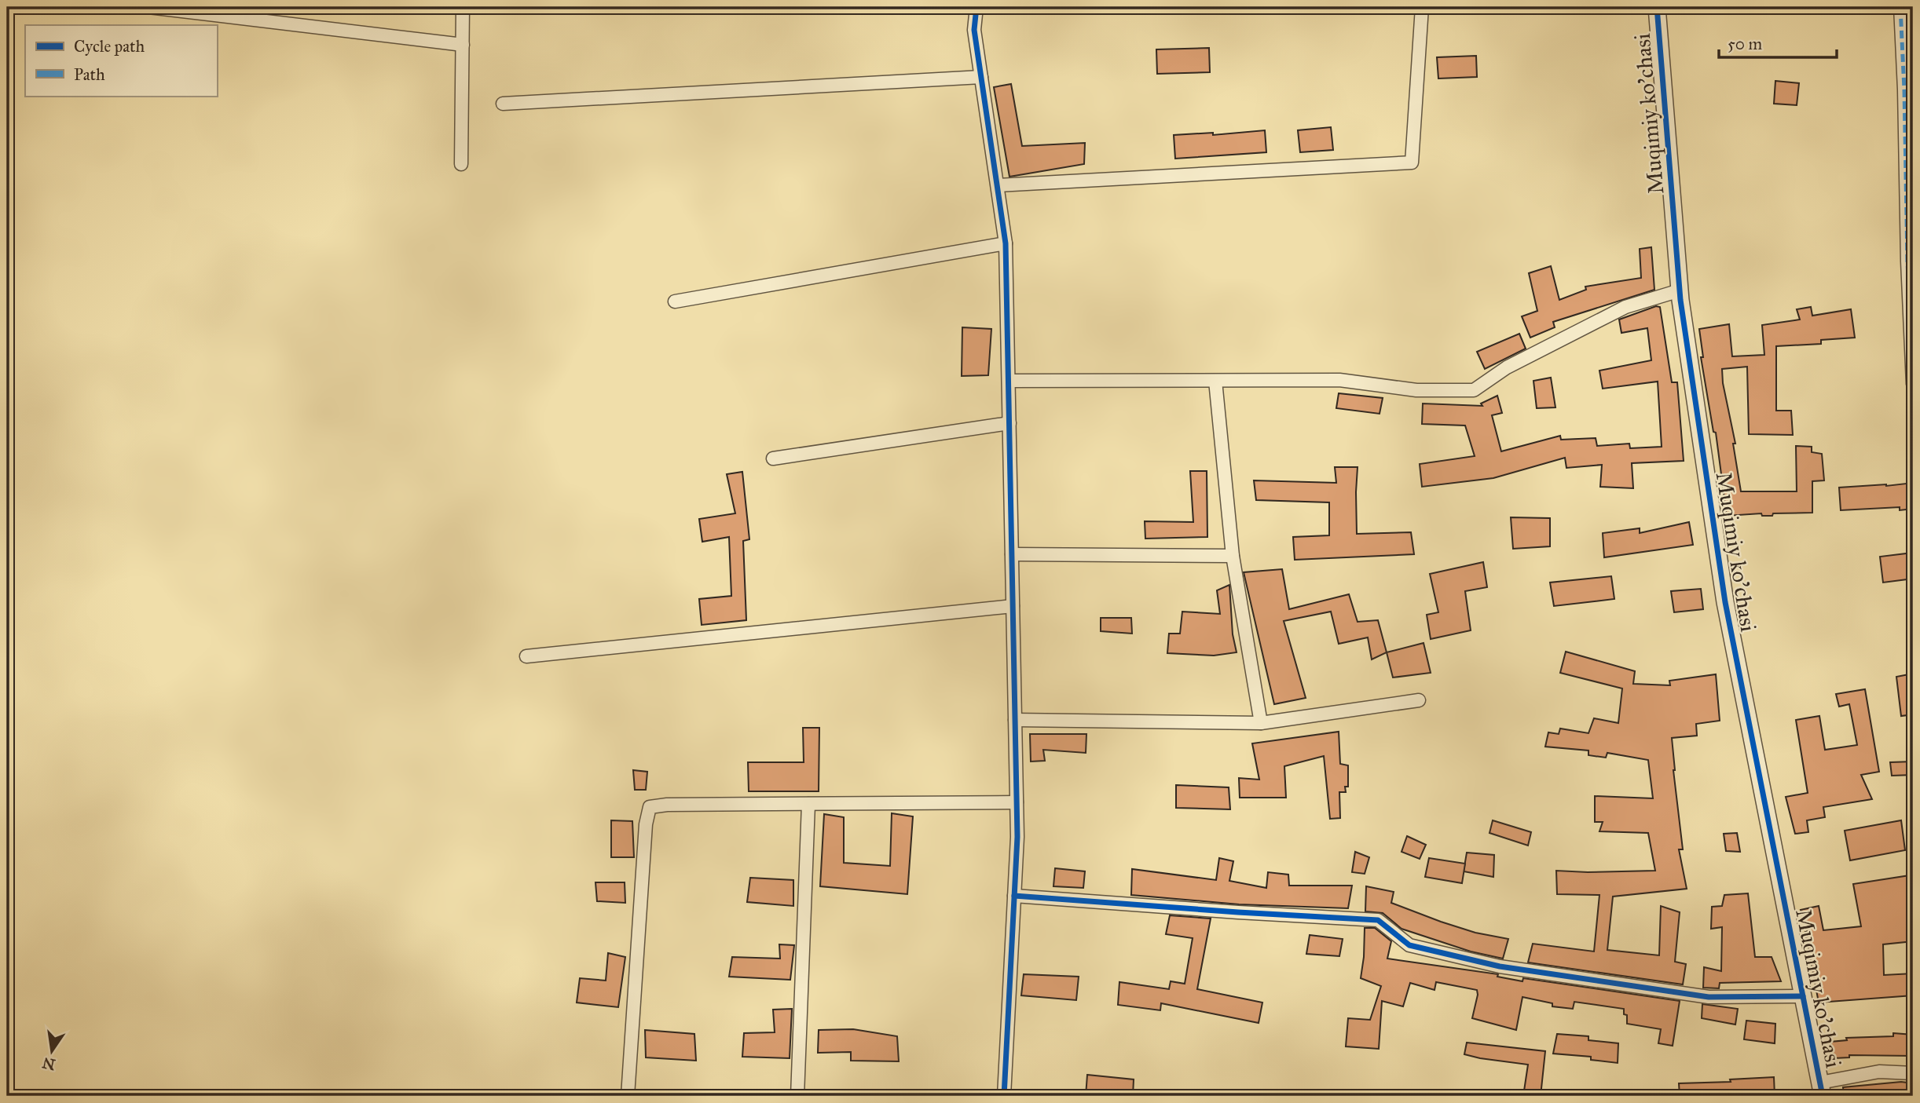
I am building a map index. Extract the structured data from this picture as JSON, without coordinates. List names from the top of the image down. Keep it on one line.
{"streets":{"street":["Muqimiy ko'chasi"]},"legend":["Cycle path","Path"],"scale_bar":"50 m","north":"bottom"}
